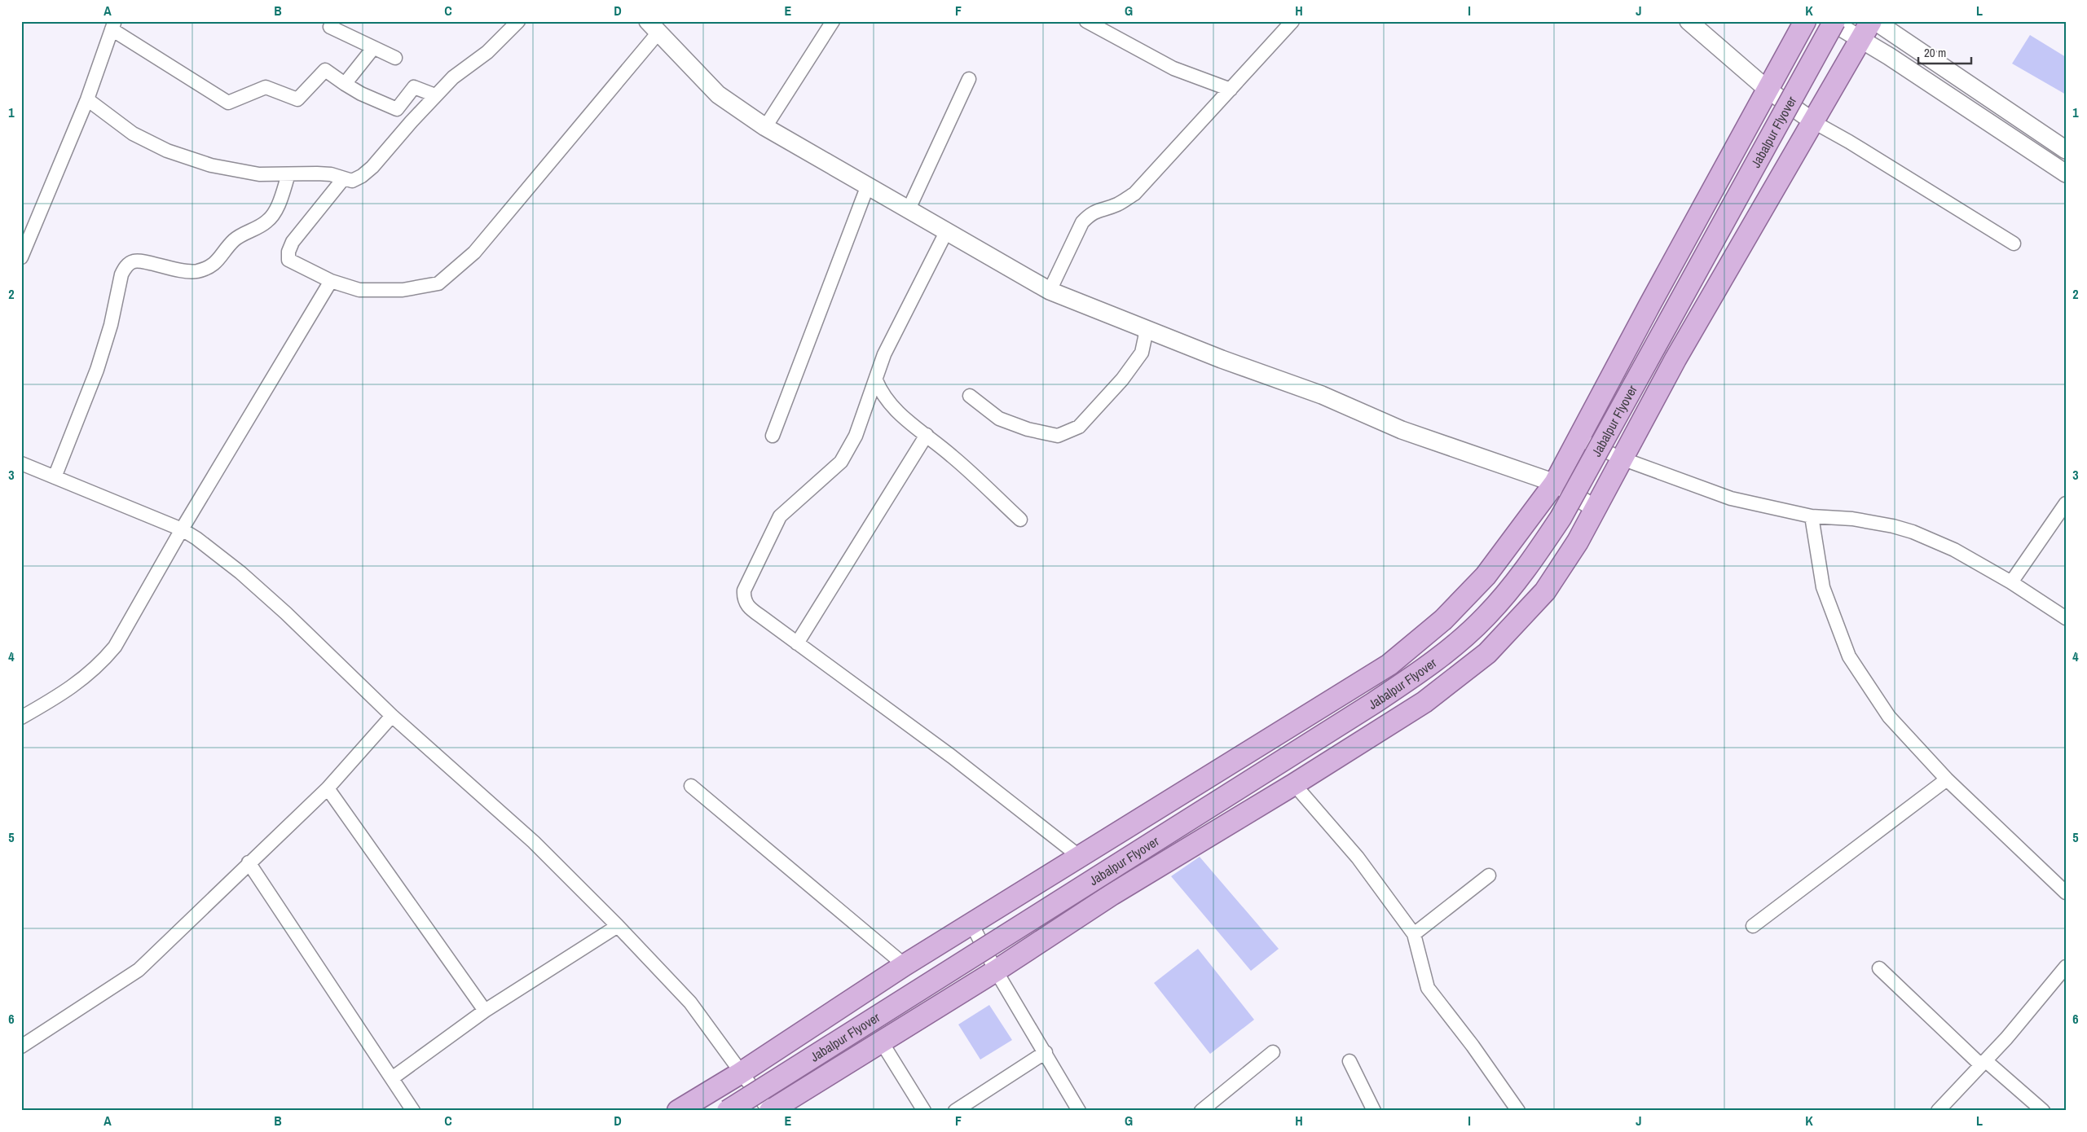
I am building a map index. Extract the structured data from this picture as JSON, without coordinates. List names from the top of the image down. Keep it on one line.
{"streets":{"main road":["Jabalpur Flyover"]},"scale_bar":"20 m","grid":{"columns":["A","B","C","D","E","F","G","H","I","J","K","L"],"rows":["1","2","3","4","5","6"]}}
